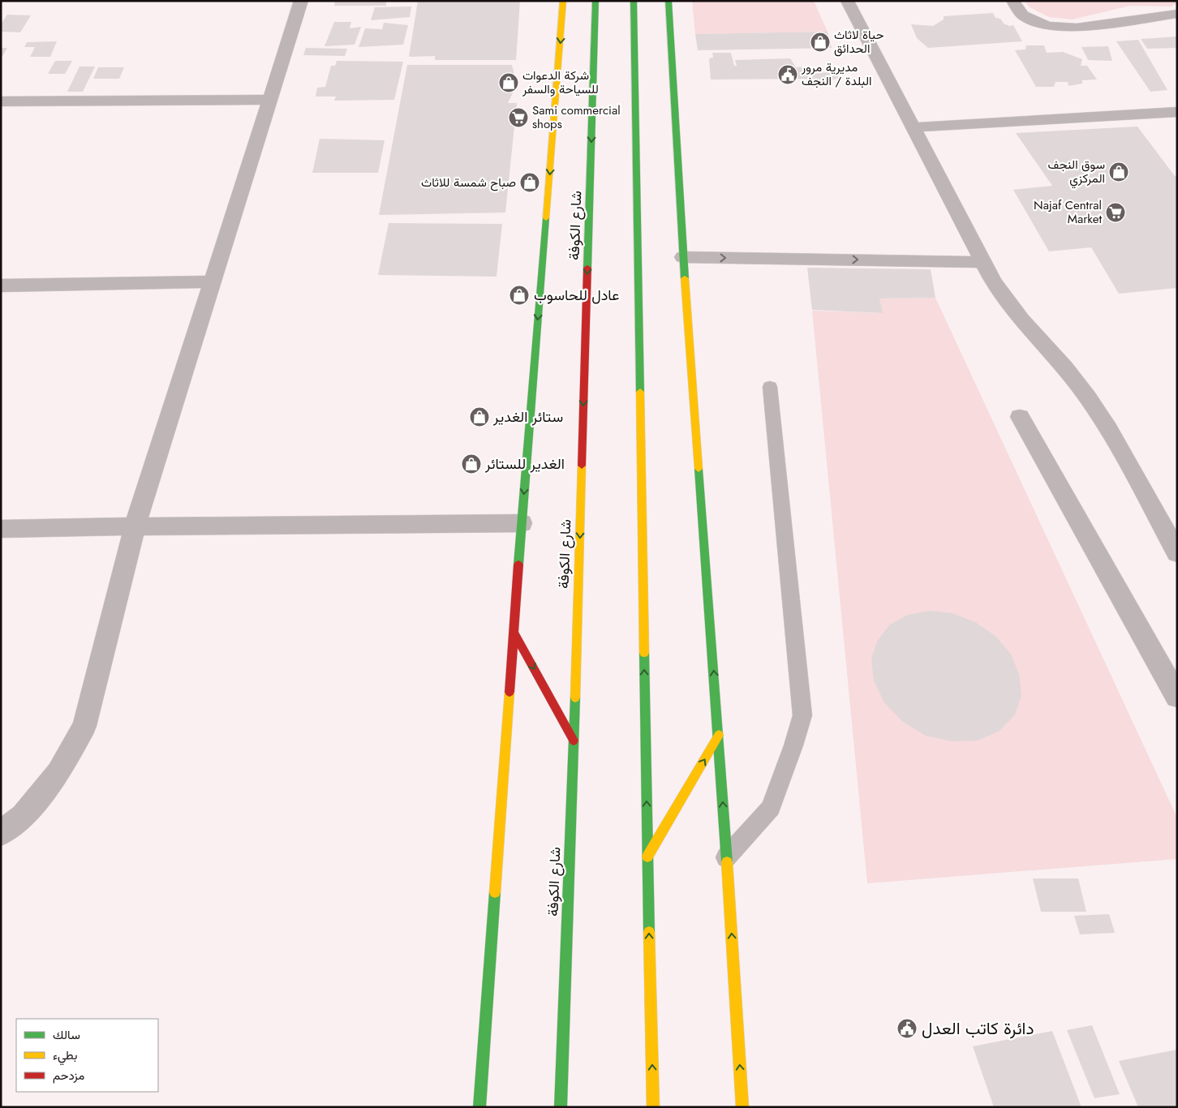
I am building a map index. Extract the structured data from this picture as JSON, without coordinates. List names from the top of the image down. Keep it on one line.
{"streets":{"main road":["شارع الكوفة"]},"places":{"shop":["حياة لاثاث الحدائق","شركة الدعوات للسياحة والسفر","سوق النجف المركزي","صباح شمسة للاثاث","عادل للحاسوب","ستائر الغدير","الغدير للستائر"],"public building":["مديرية مرور البلدة / النجف","دائرة كاتب العدل"],"supermarket":["Sami commercial shops","Najaf Central Market"]},"legend":["سالك","بطيء","مزدحم"]}
